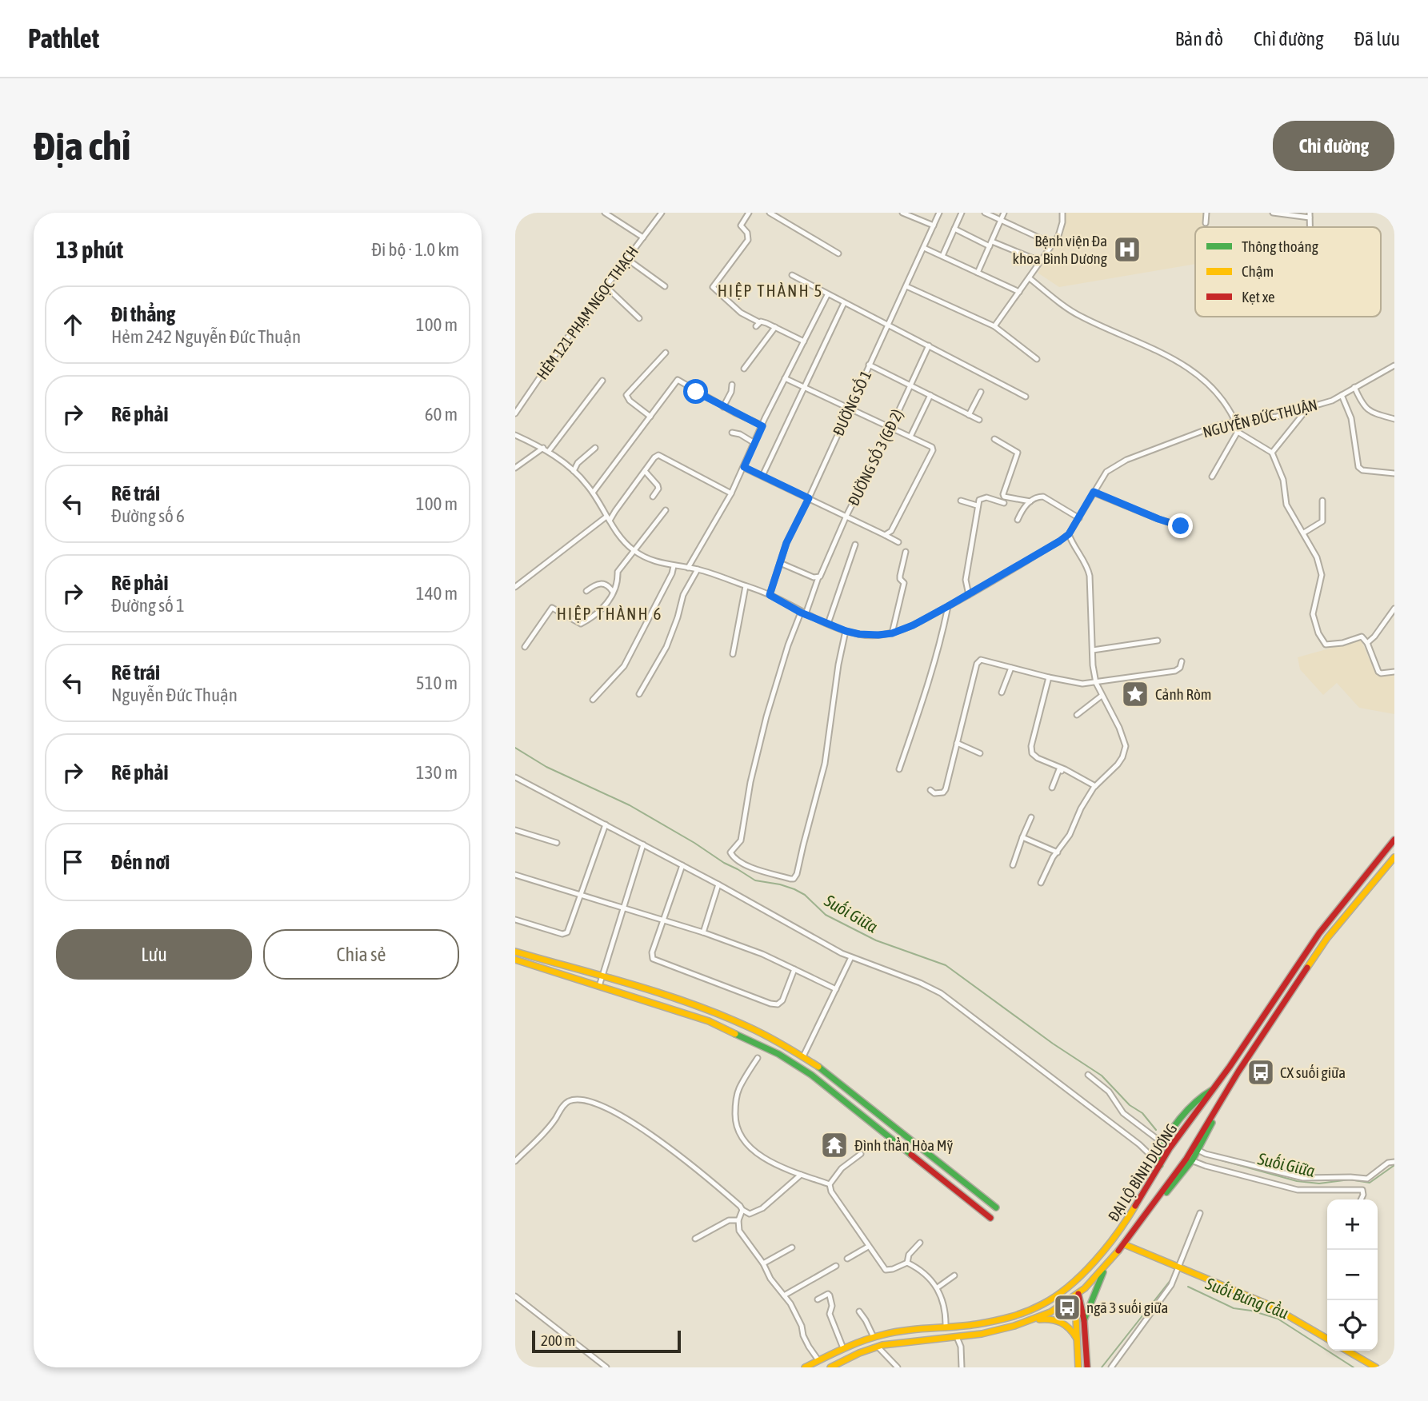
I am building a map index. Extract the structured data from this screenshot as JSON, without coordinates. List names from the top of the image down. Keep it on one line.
{"streets":{"main road":["ĐẠI LỘ BÌNH DƯƠNG"],"street":["HẺM 121 PHẠM NGỌC THẠCH","ĐƯỜNG SỐ 1","NGUYỄN ĐỨC THUẬN","ĐƯỜNG SỐ 3 (GĐ 2)"]},"crossings":[["ĐƯỜNG SỐ 1","NGUYỄN ĐỨC THUẬN"],["NGUYỄN ĐỨC THUẬN","ĐƯỜNG SỐ 3 (GĐ 2)"]],"districts":["HIỆP THÀNH 5","HIỆP THÀNH 6"],"water":["Suối Giữa","Suối Bưng Cầu"],"places":{"hospital":["Bệnh viện Đa khoa Bình Dương"],"place":["Cảnh Ròm"],"bus stop":["CX suối giữa","ngã 3 suối giữa"],"temple":["Đình thần Hòa Mỹ"]},"legend":["Thông thoáng","Chậm","Kẹt xe"],"scale_bar":"200 m","page":{"header":"Pathlet","nav":["Bản đồ","Chỉ đường","Đã lưu"],"buttons":["Chỉ đường",["Lưu","Chia sẻ"]],"title":"Địa chỉ","heading":["13 phút","Đi bộ · 1.0 km"],"list":[["Đi thẳng","Hẻm 242 Nguyễn Đức Thuận","100 m"],["Rẽ phải","60 m"],["Rẽ trái","Đường số 6","100 m"],["Rẽ phải","Đường số 1","140 m"],["Rẽ trái","Nguyễn Đức Thuận","510 m"],["Rẽ phải","130 m"],"Đến nơi"],"map_buttons":["+","−"],"scale":"200 m"}}
